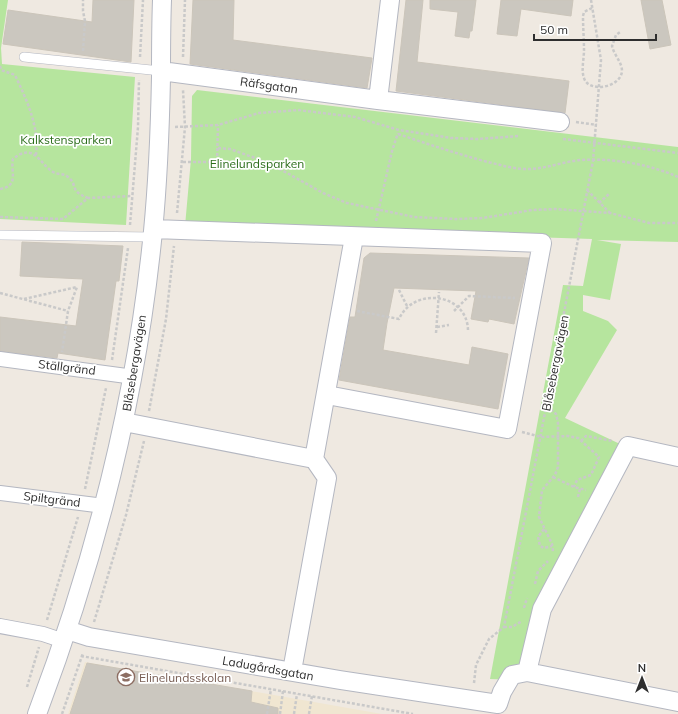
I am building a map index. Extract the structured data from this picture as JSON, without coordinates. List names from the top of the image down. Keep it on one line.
{"streets":{"street":["Räfsgatan","Blåsebergavägen","Ställgränd","Spiltgränd","Ladugårdsgatan"]},"crossings":[["Räfsgatan","Blåsebergavägen"],["Blåsebergavägen","Ställgränd"],["Blåsebergavägen","Spiltgränd"],["Blåsebergavägen","Ladugårdsgatan"]],"parks":["Kalkstensparken","Elinelundsparken"],"places":{"school or university":["Elinelundsskolan"]},"scale_bar":"50 m","north":"top"}
